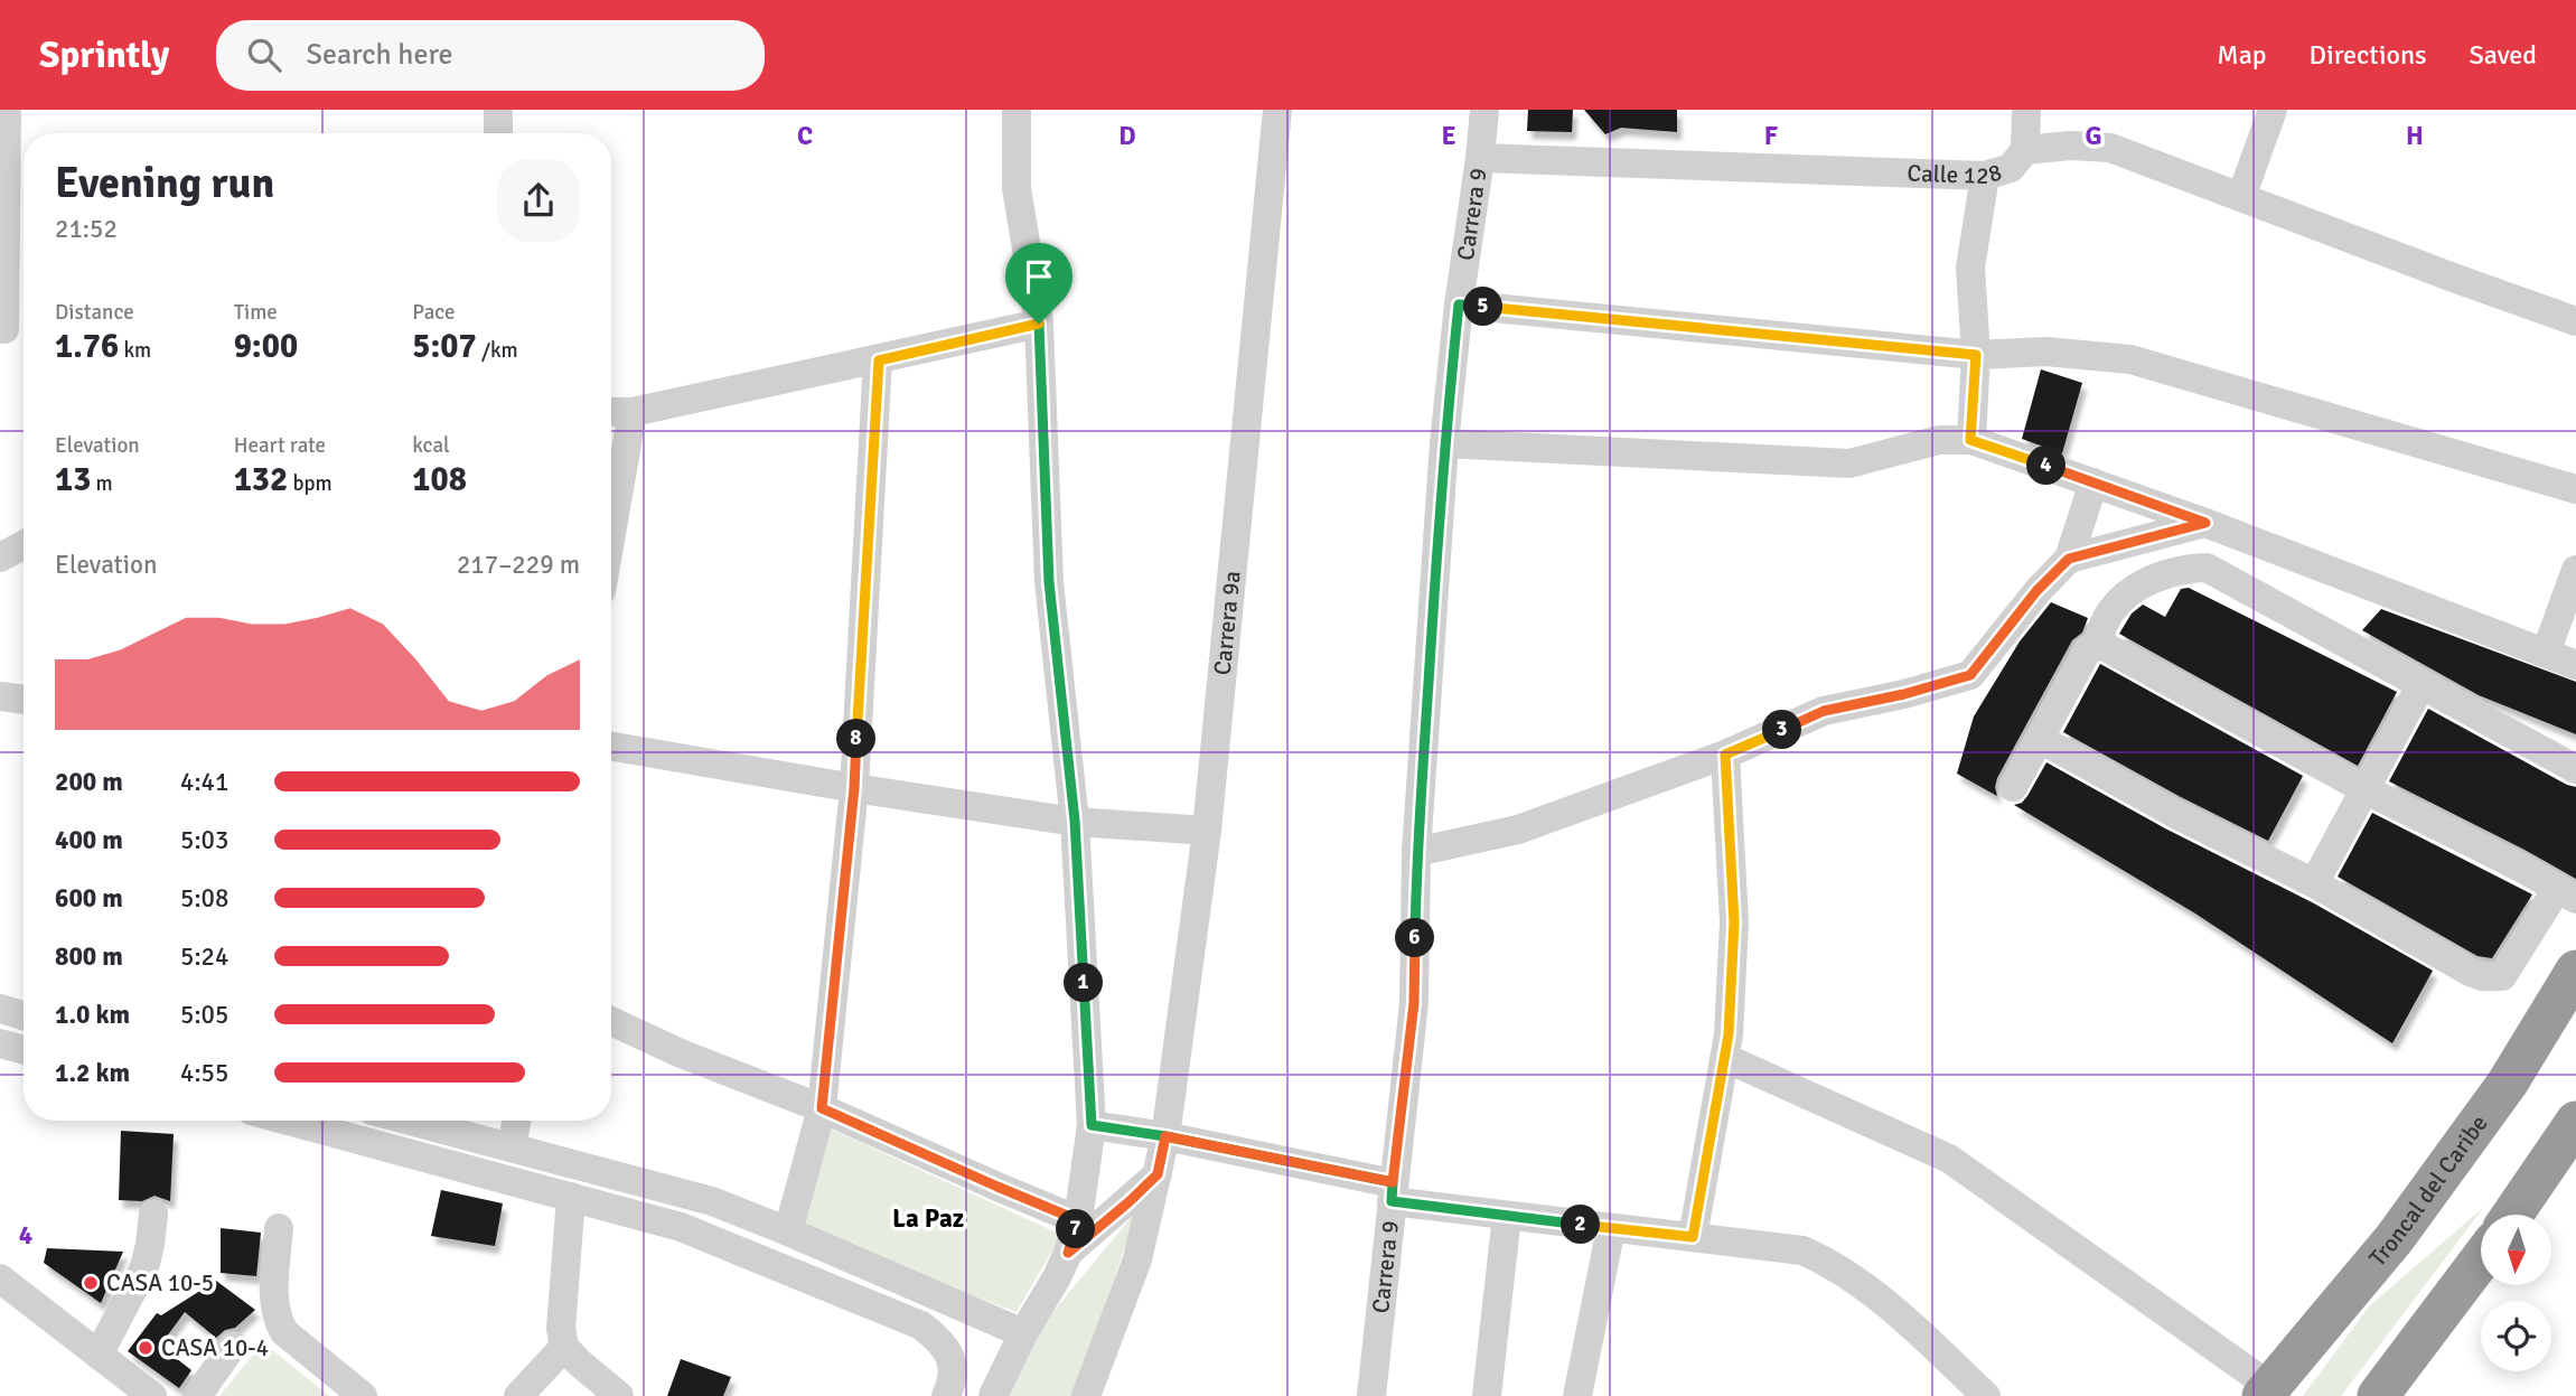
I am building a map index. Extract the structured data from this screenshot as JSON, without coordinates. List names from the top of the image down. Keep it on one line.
{"streets":{"highway":["Troncal del Caribe"],"street":["Calle 128","Carrera 9","Carrera 9a"]},"crossings":[["Calle 128","Carrera 9"]],"districts":["La Paz"],"places":["CASA 10-5","CASA 10-4"],"north":"bottom","page":{"header":"Sprintly","search":"Search here","nav":["Map","Directions","Saved"],"heading":["Evening run","21:52"],"stats":[["Distance","1.76 km"],["Time","9:00"],["Pace","5:07 /km"],["Elevation","13 m"],["Heart rate","132 bpm"],["kcal","108"]],"pins":["5","4","3","8","6","1","2","7"],"chart":["Elevation","217–229 m"],"list":[{"name":"200 m","note":"4:41"},{"name":"400 m","note":"5:03"},{"name":"600 m","note":"5:08"},{"name":"800 m","note":"5:24"},{"name":"1.0 km","note":"5:05"},{"name":"1.2 km","note":"4:55"}]},"grid":{"columns":["C","D","E","F","G","H"],"rows":["4"]}}
